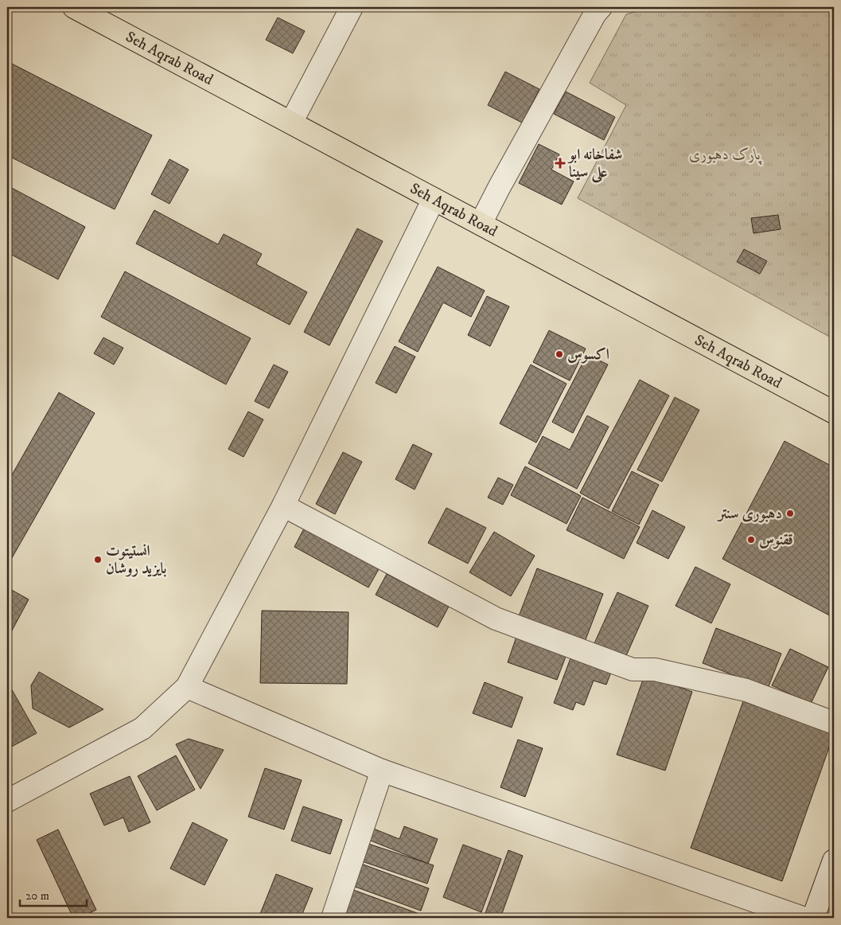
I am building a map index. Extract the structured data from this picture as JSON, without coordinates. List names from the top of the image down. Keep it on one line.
{"streets":{"highway":["Seh Aqrab Road"]},"parks":["پارک دهبوری"],"places":{"health":["شفاخانه ابو علی سینا"],"other":["اکسوس","دهبوری سنتر","ققنوس","انستیتوت بایزید روشان"]},"scale_bar":"20 m"}
